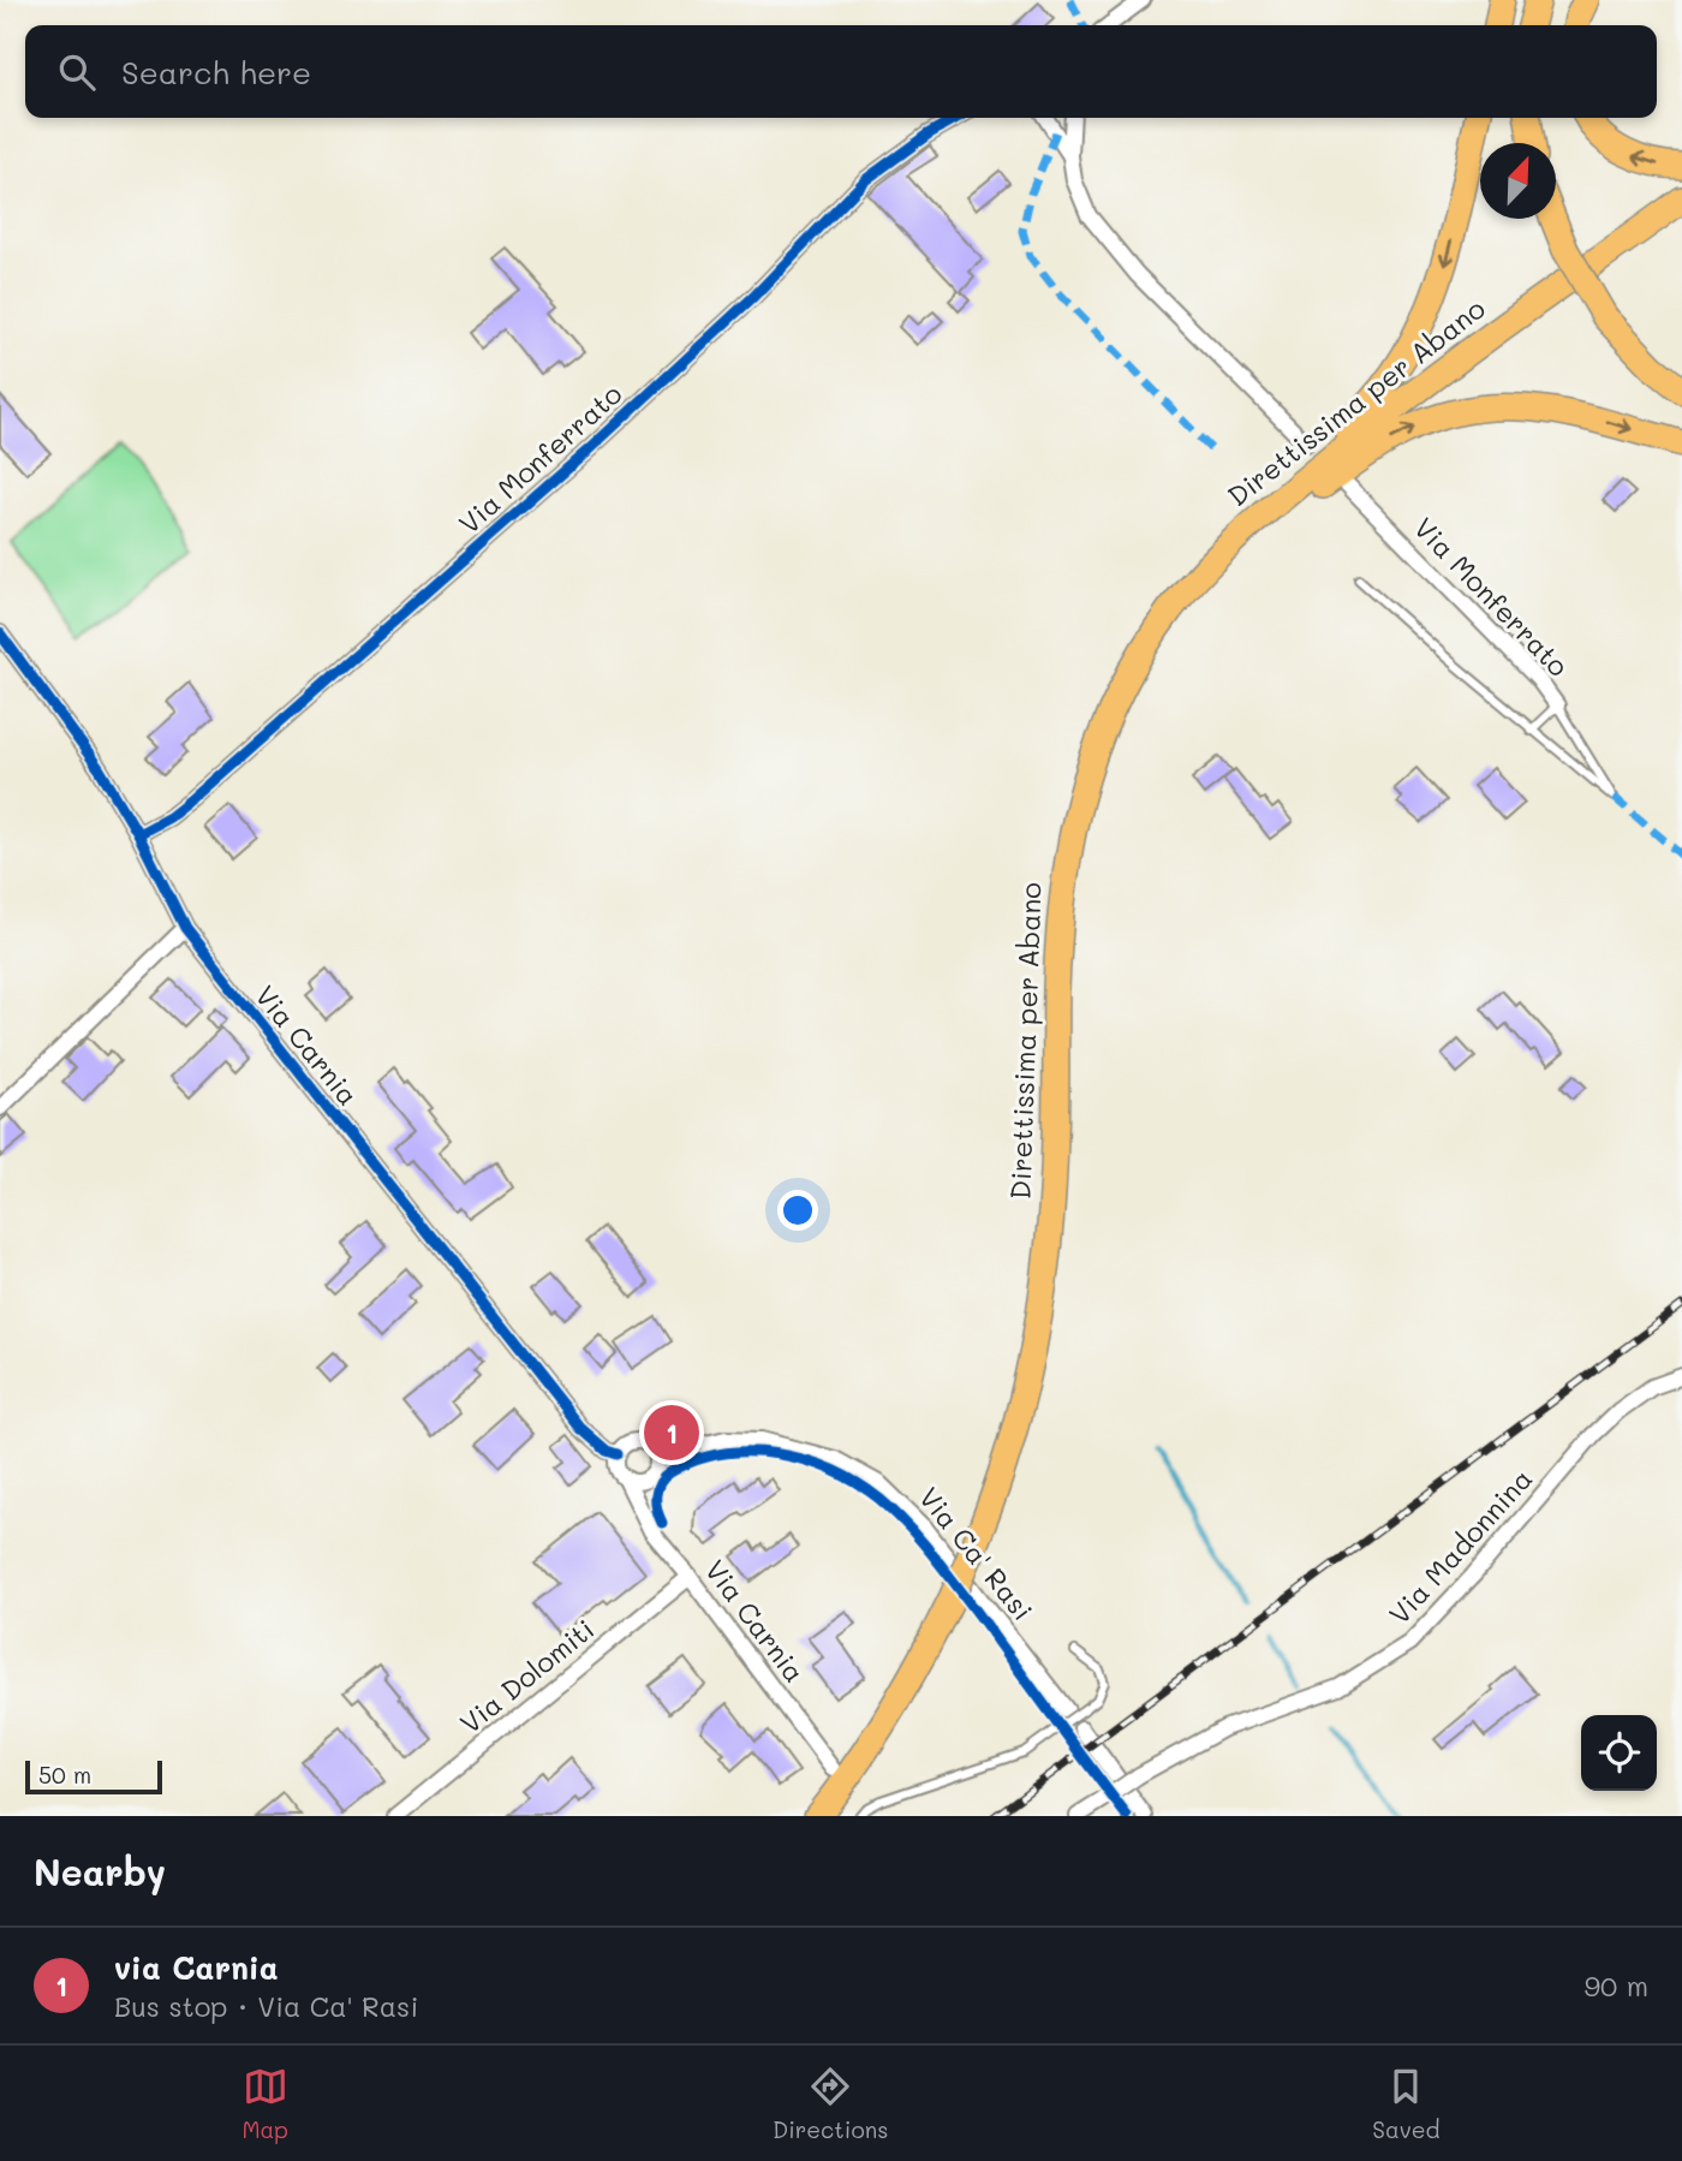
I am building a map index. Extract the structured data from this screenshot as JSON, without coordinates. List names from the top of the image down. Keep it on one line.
{"streets":{"highway":["Direttissima per Abano"],"street":["Via Monferrato","Via Carnia","Via Madonnina","Via Ca' Rasi","Via Dolomiti"]},"crossings":[["Via Monferrato","Via Carnia"],["Via Carnia","Via Ca' Rasi"],["Via Carnia","Via Dolomiti"]],"scale_bar":"50 m","north":"top right","page":{"search":"Search here","pins":"1","scale":"50 m","heading":"Nearby","list":[{"mark":"1","name":"via Carnia","note":"Bus stop · Via Ca' Rasi","value":"90 m"}],"nav":["Map","Directions","Saved"]}}
